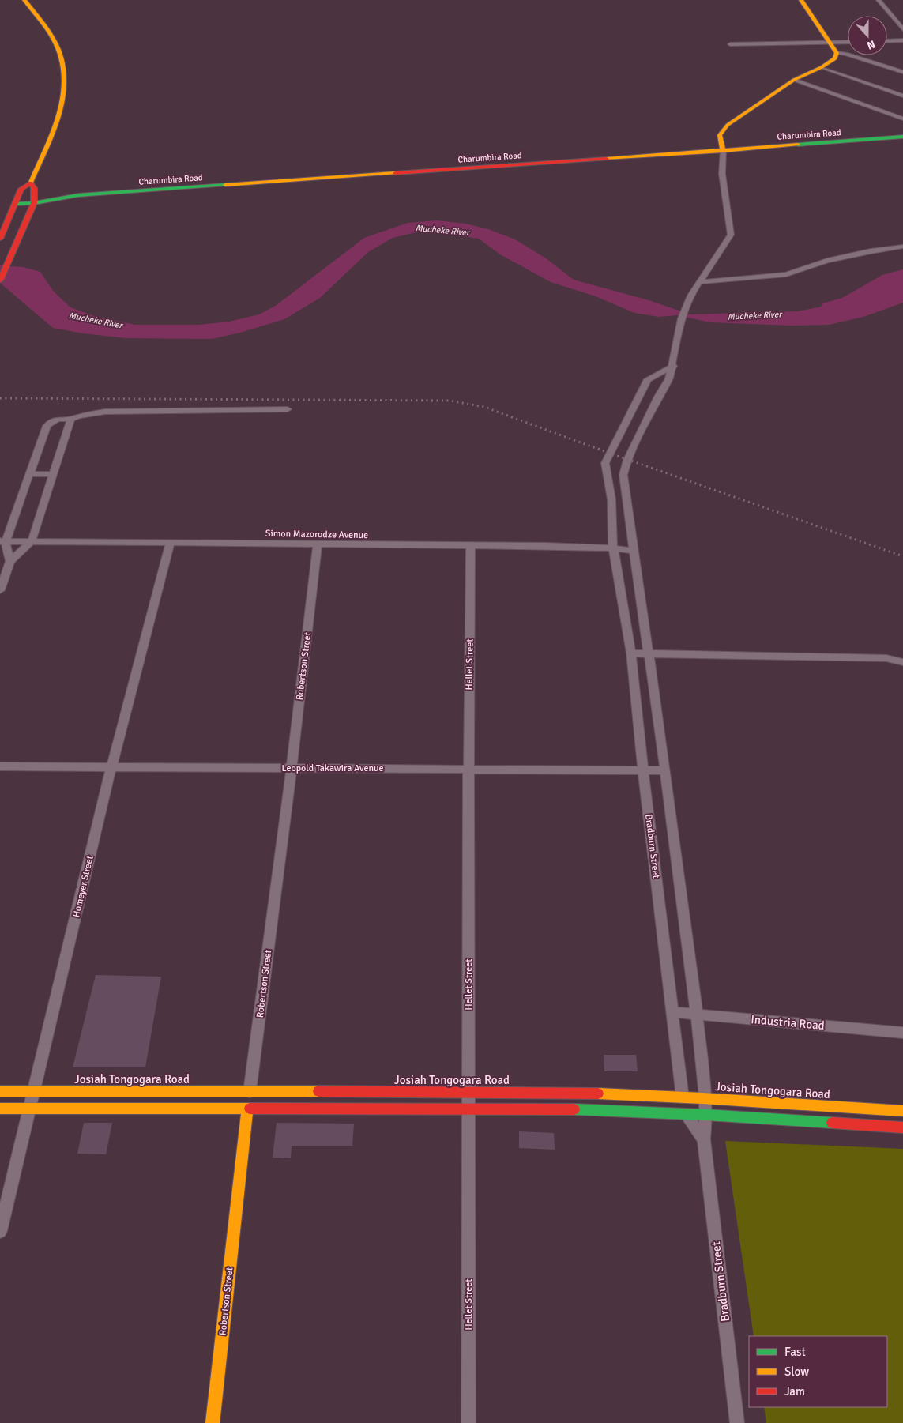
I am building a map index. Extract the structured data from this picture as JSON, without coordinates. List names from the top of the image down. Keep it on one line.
{"streets":{"main road":["Charumbira Road","Robertson Street","Josiah Tongogara Road"],"street":["Simon Mazorodze Avenue","Hellet Street","Leopold Takawira Avenue","Bradburn Street","Homeyer Street","Industria Road"]},"crossings":[["Charumbira Road","Bradburn Street"],["Simon Mazorodze Avenue","Hellet Street"],["Simon Mazorodze Avenue","Robertson Street"],["Simon Mazorodze Avenue","Bradburn Street"],["Simon Mazorodze Avenue","Homeyer Street"],["Hellet Street","Leopold Takawira Avenue"],["Hellet Street","Josiah Tongogara Road"],["Robertson Street","Leopold Takawira Avenue"],["Robertson Street","Josiah Tongogara Road"],["Leopold Takawira Avenue","Bradburn Street"],["Leopold Takawira Avenue","Homeyer Street"],["Bradburn Street","Industria Road"],["Bradburn Street","Josiah Tongogara Road"],["Homeyer Street","Josiah Tongogara Road"]],"water":["Mucheke River"],"legend":["Fast","Slow","Jam"],"north":"bottom"}
